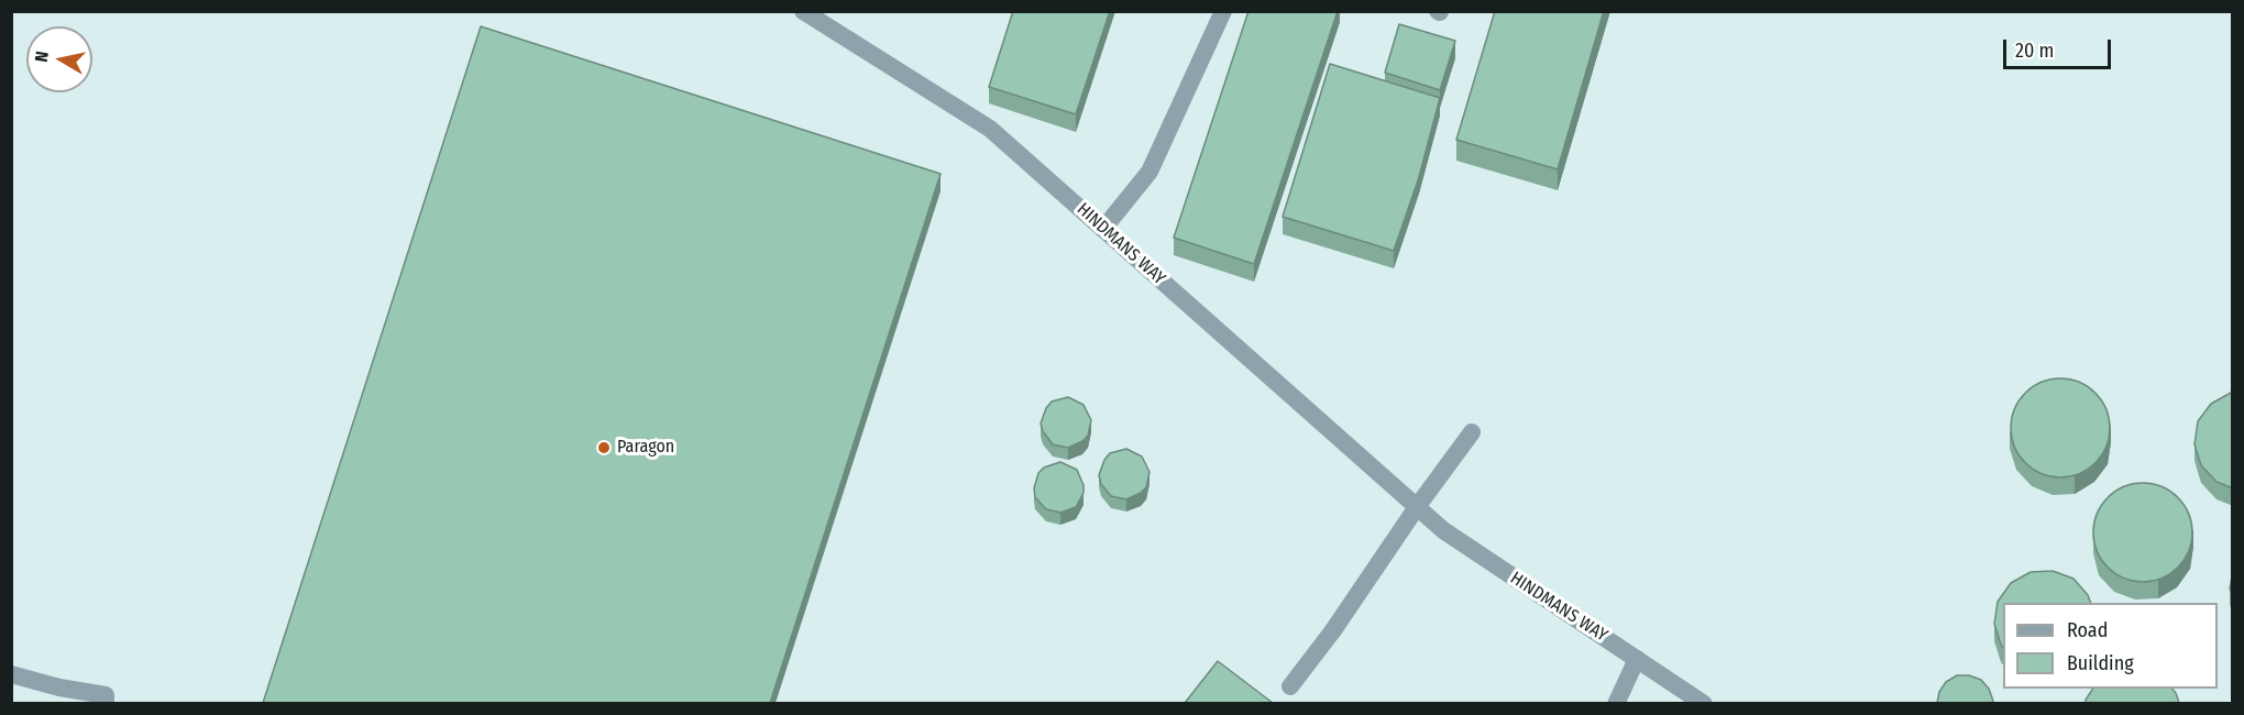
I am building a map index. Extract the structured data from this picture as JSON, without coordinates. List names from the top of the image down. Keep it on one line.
{"streets":{"street":["HINDMANS WAY"]},"places":["Paragon"],"legend":["Road","Building"],"scale_bar":"20 m","north":"left"}
